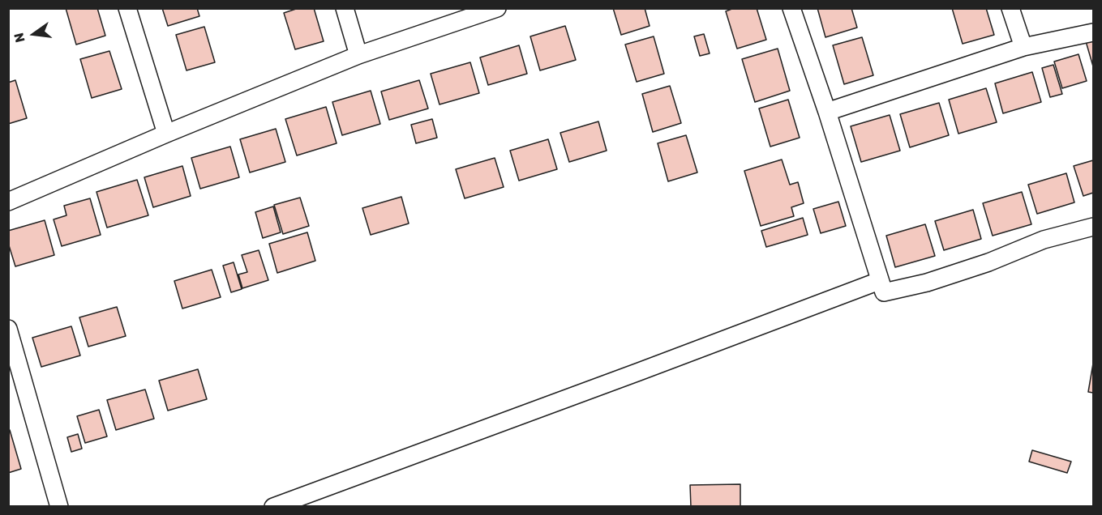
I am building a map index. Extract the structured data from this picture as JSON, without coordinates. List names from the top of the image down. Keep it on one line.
{"north":"left"}
